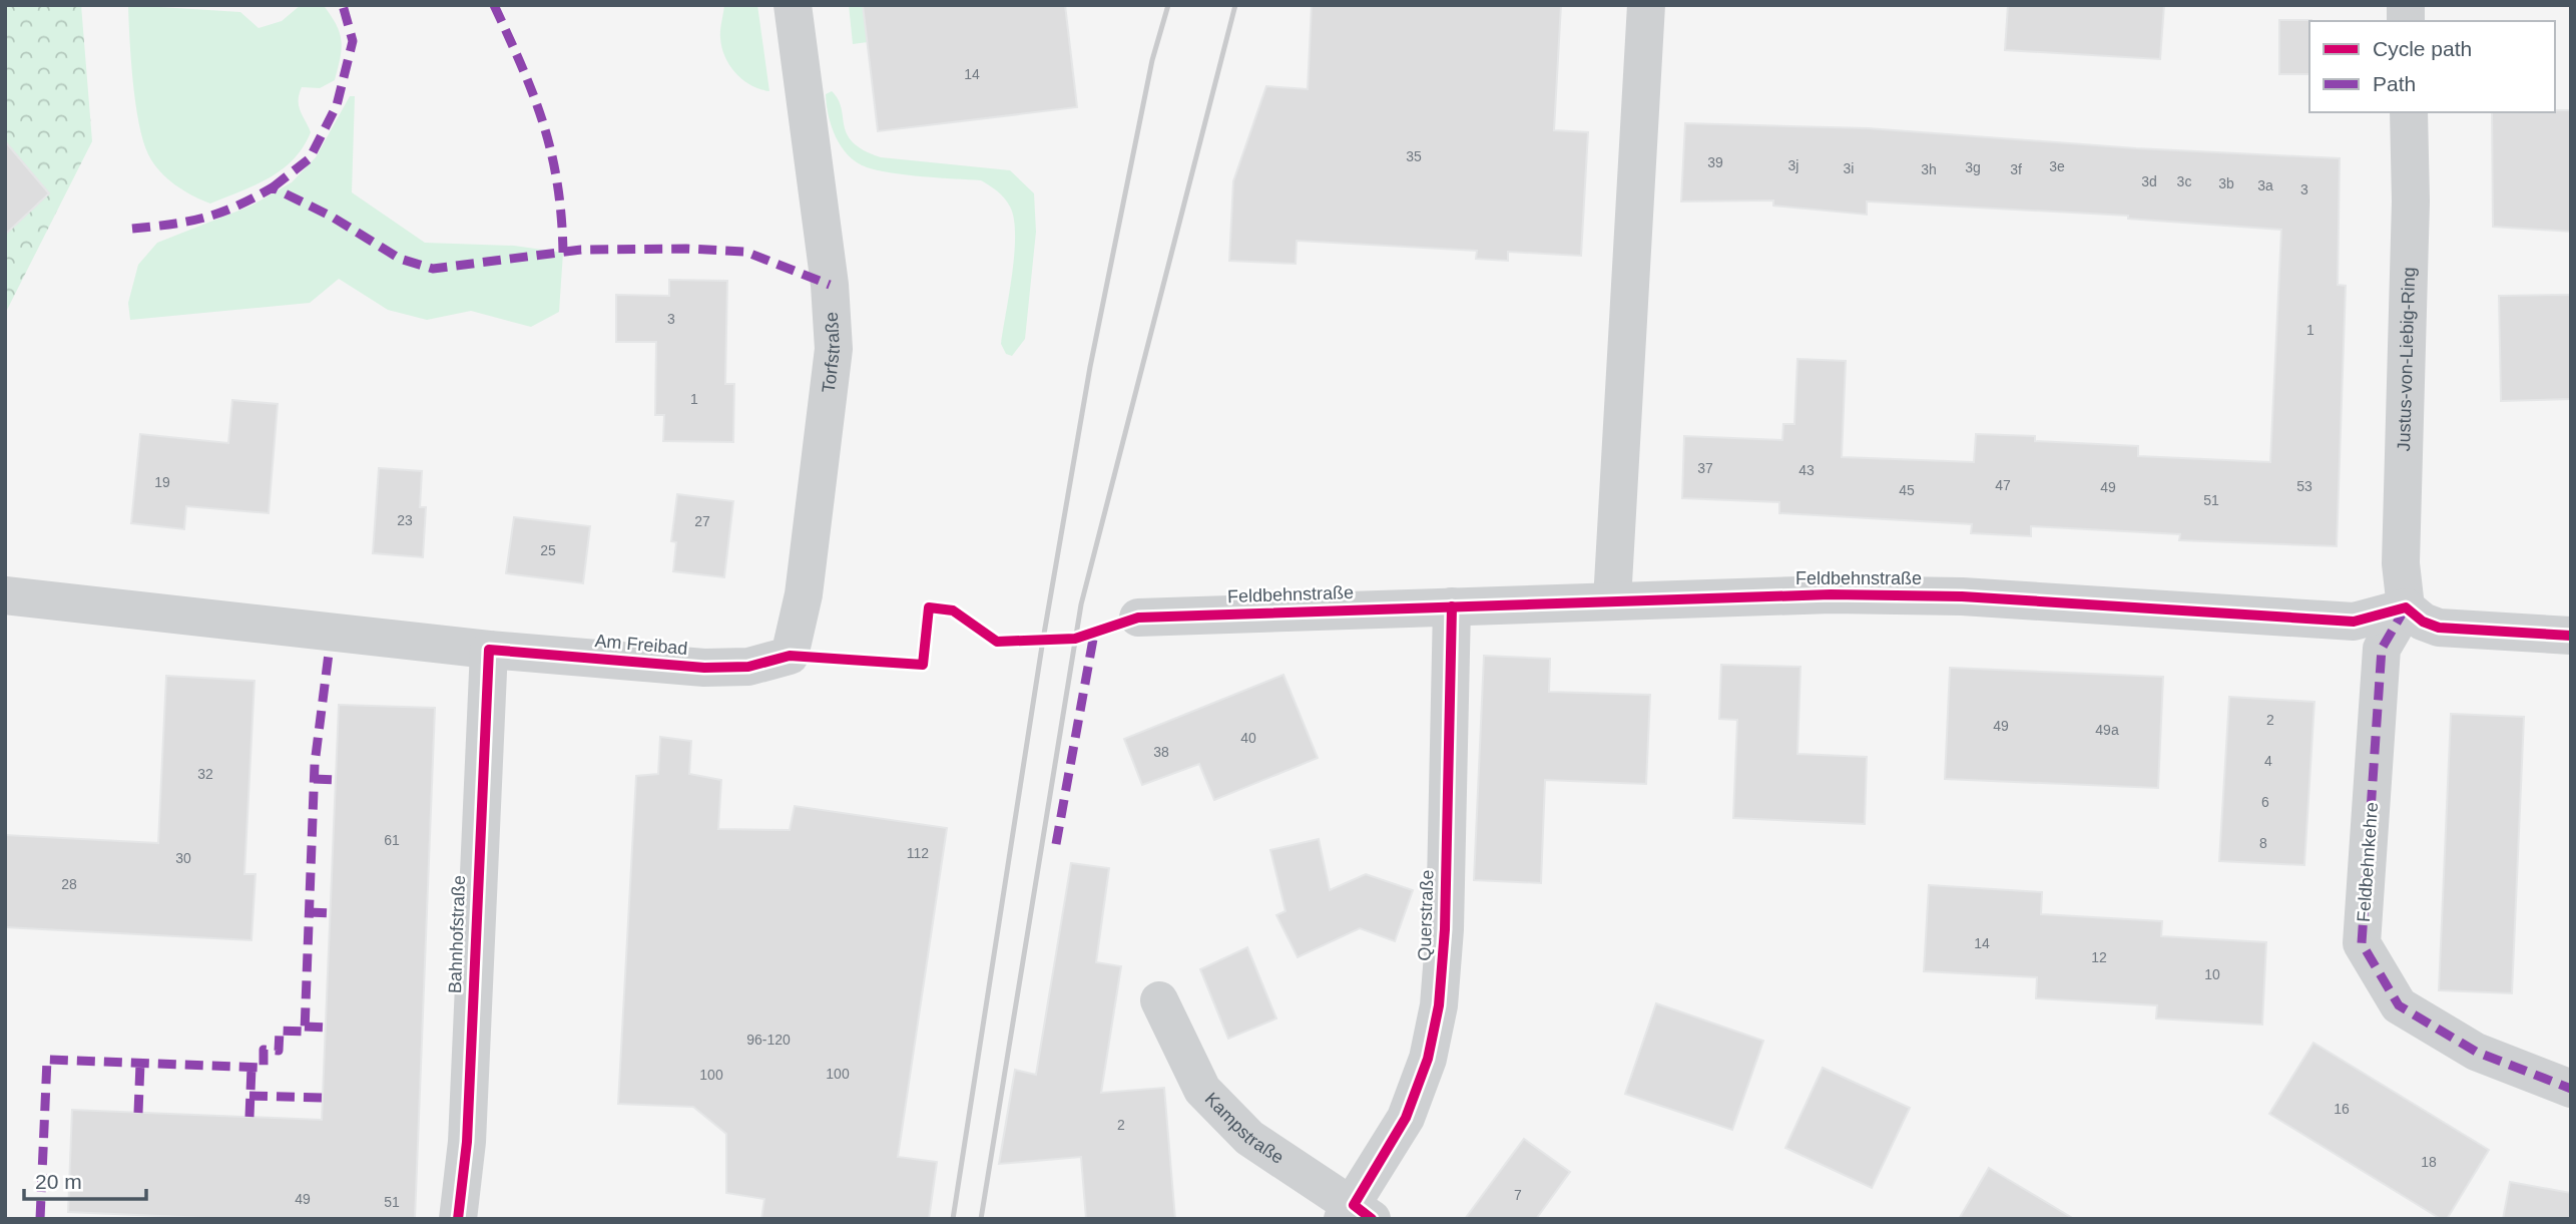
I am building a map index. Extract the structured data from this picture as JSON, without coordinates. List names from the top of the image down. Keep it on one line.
{"streets":{"street":["Torfstraße","Justus-von-Liebig-Ring","Feldbehnstraße","Am Freibad","Feldbehnkehre","Querstraße","Bahnhofstraße","Kampstraße"]},"crossings":[["Torfstraße","Am Freibad"],["Justus-von-Liebig-Ring","Feldbehnstraße"],["Justus-von-Liebig-Ring","Feldbehnkehre"],["Feldbehnstraße","Feldbehnkehre"],["Feldbehnstraße","Querstraße"],["Am Freibad","Bahnhofstraße"],["Querstraße","Kampstraße"]],"house_numbers":["14","35","39","3j","3e","3g","3i","3h","3f","3d","3c","3b","3a","3","3","1","1","37","43","19","47","53","49","45","51","23","27","25","2","49","49a","40","38","4","32","6","61","8","112","30","28","14","12","10","96-120","100","100","16","2","18","7","49","51"],"legend":["Cycle path","Path"],"scale_bar":"20 m"}
